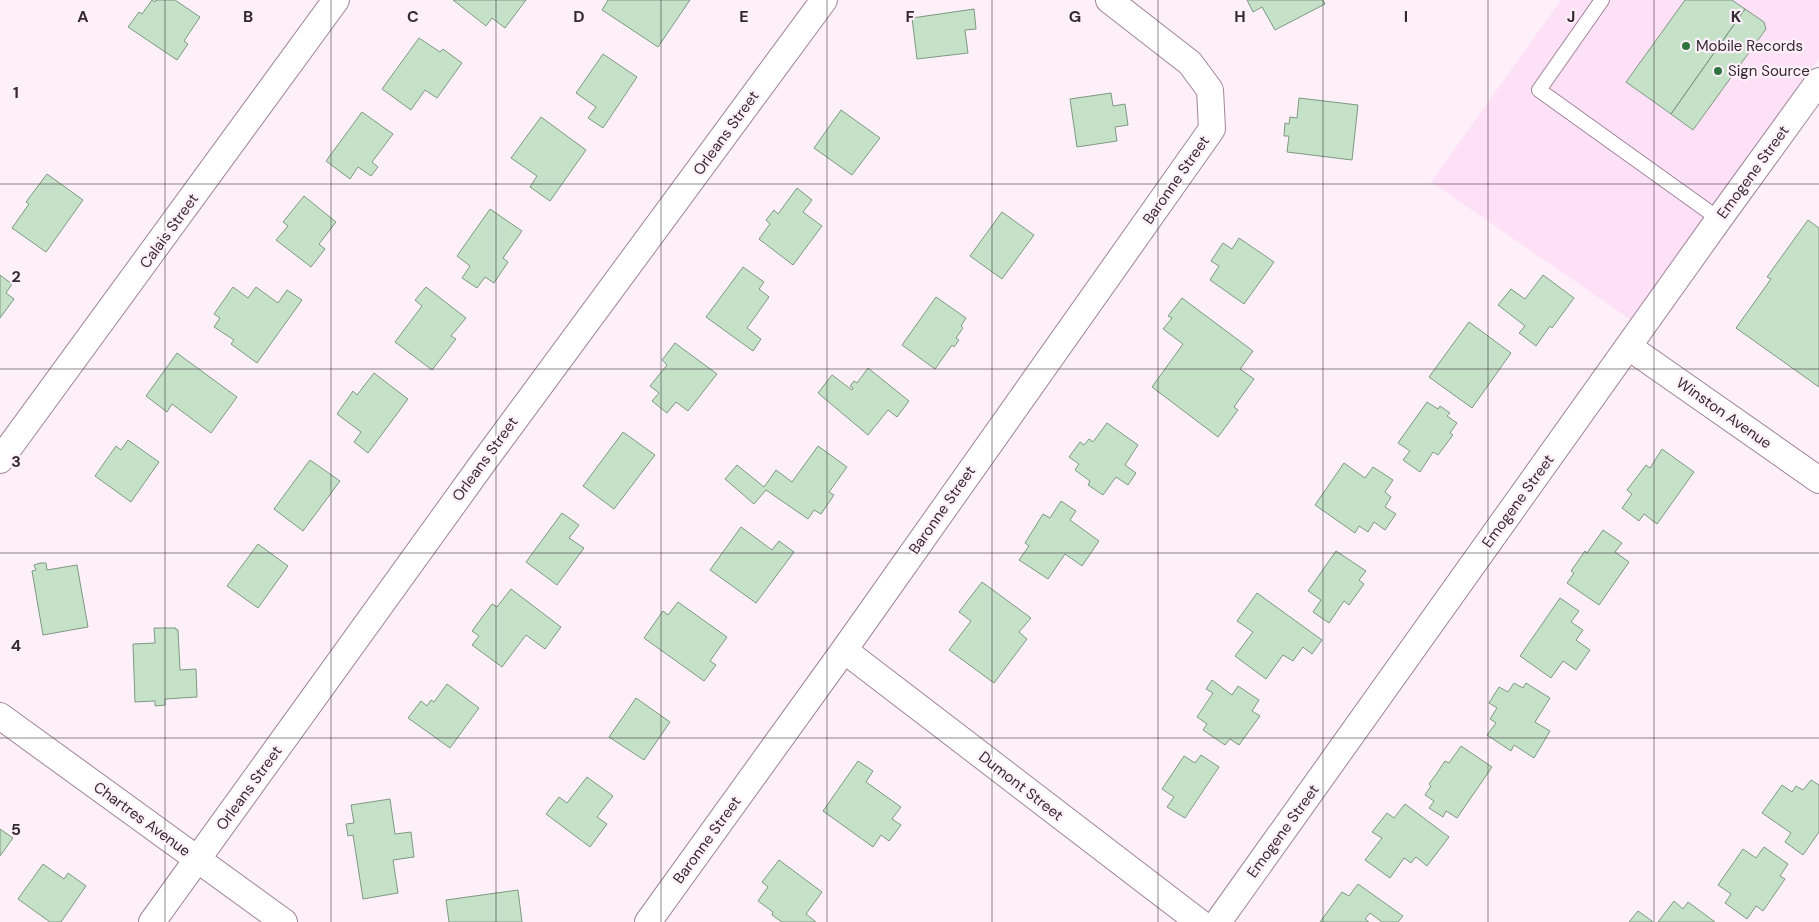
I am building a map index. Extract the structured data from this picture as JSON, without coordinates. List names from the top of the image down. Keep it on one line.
{"streets":{"street":["Orleans Street","Emogene Street","Baronne Street","Calais Street","Winston Avenue","Dumont Street","Chartres Avenue"]},"crossings":[["Orleans Street","Chartres Avenue"],["Emogene Street","Winston Avenue"],["Baronne Street","Dumont Street"]],"places":["Mobile Records","Sign Source"],"grid":{"columns":["A","B","C","D","E","F","G","H","I","J","K"],"rows":["1","2","3","4","5"]}}
